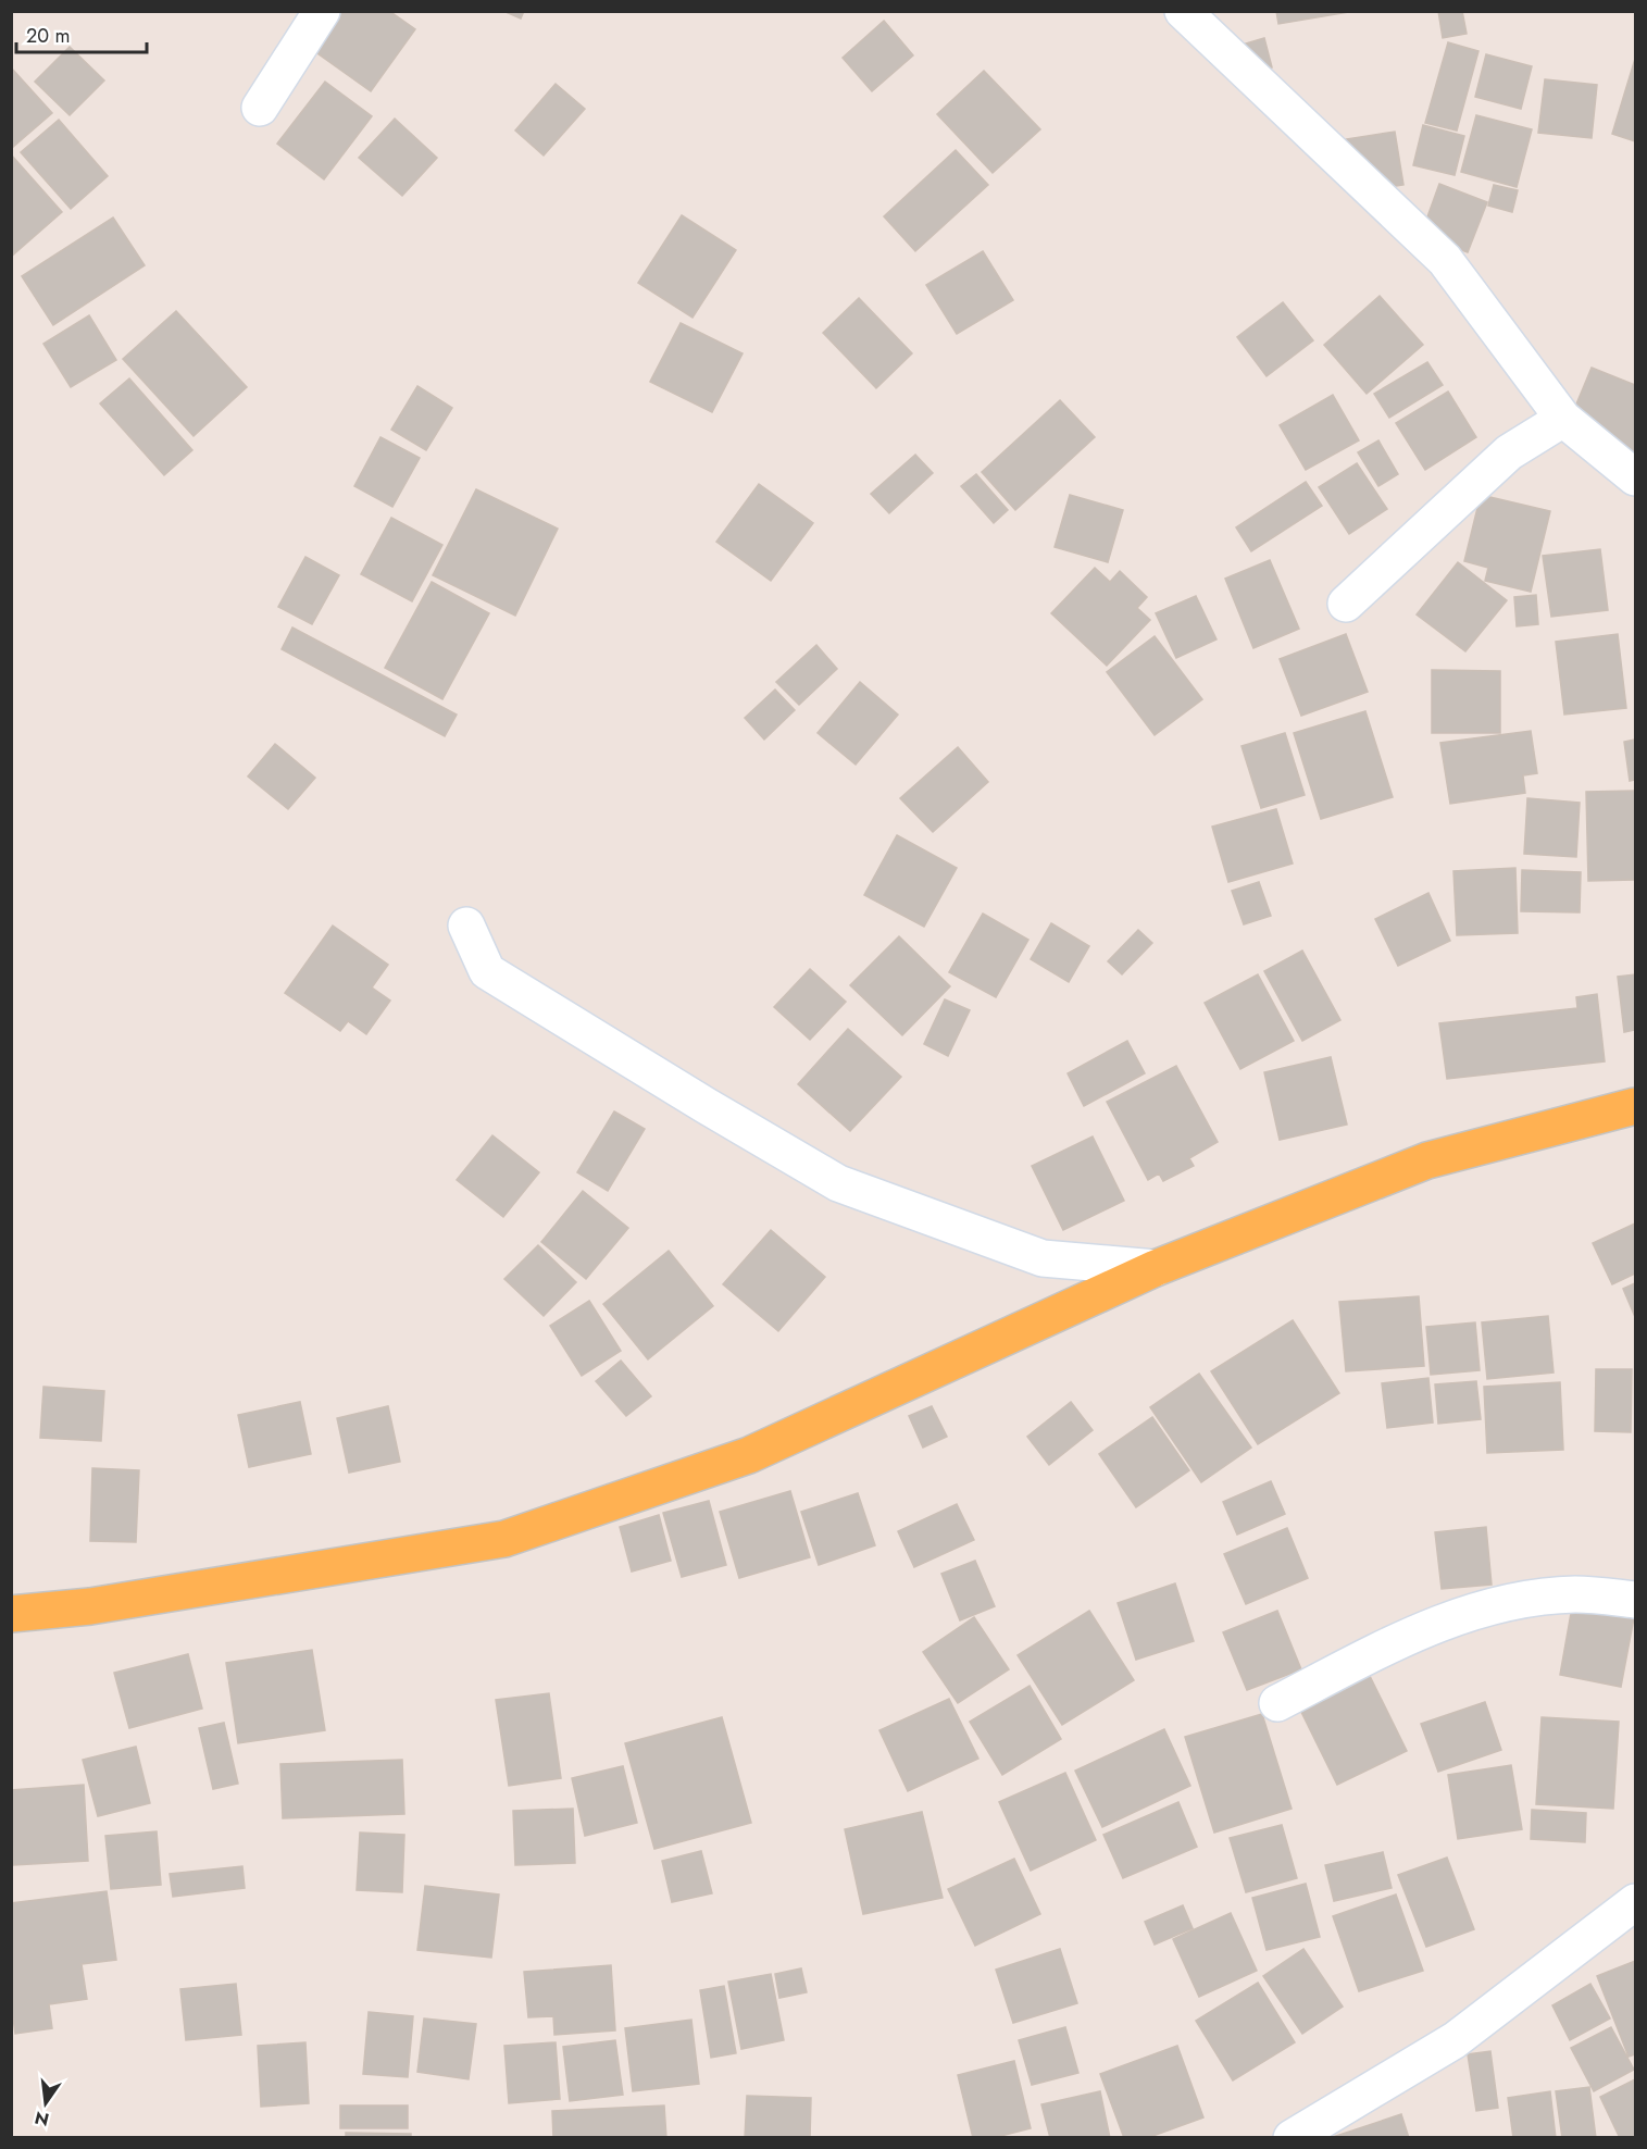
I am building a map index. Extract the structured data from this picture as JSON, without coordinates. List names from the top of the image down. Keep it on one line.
{"scale_bar":"20 m","north":"bottom"}
